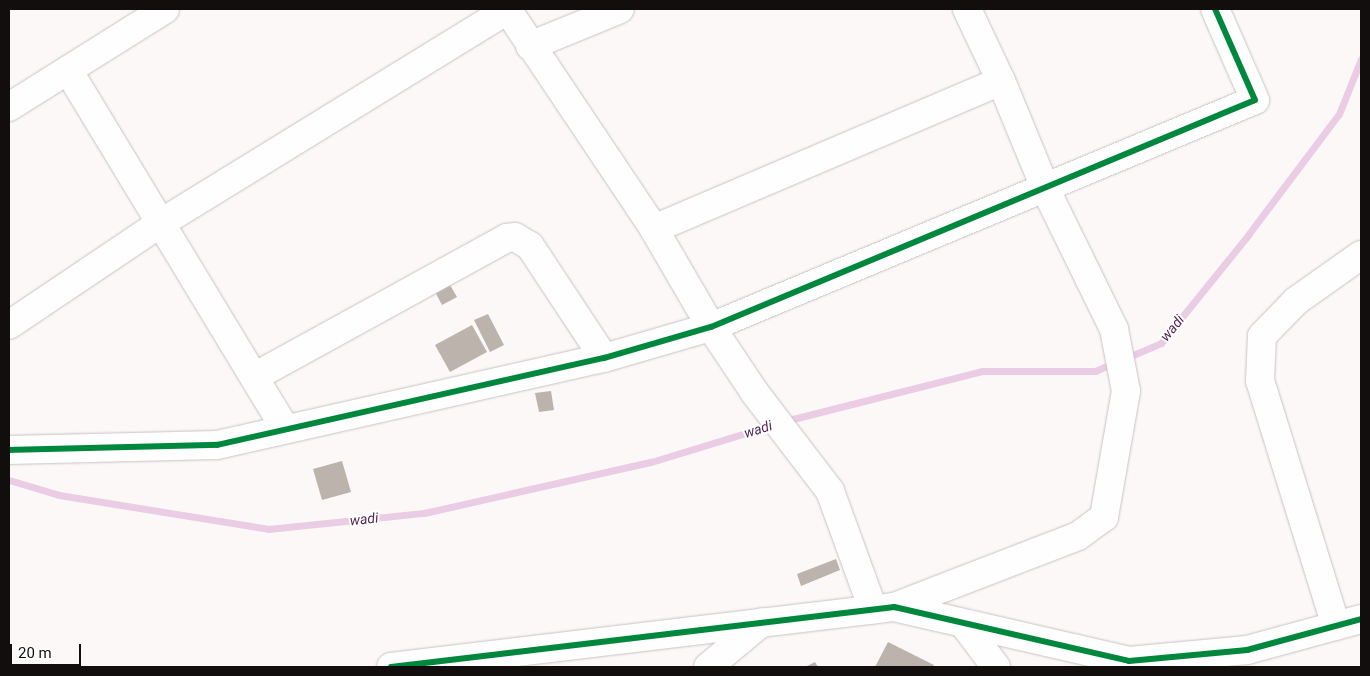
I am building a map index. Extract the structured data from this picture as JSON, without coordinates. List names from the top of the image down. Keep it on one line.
{"water":["wadi"],"scale_bar":"20 m"}
